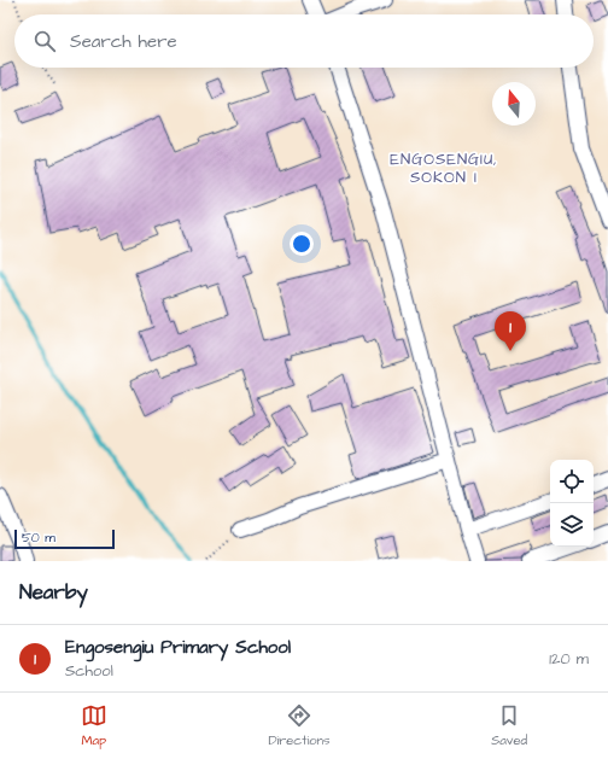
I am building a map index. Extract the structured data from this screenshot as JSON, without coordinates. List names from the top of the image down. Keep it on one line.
{"districts":["ENGOSENGIU, SOKON I"],"scale_bar":"50 m","north":"top","page":{"search":"Search here","pins":"1","scale":"50 m","heading":"Nearby","list":[{"mark":"1","name":"Engosengiu Primary School","note":"School","value":"120 m"}],"nav":["Map","Directions","Saved"]}}
